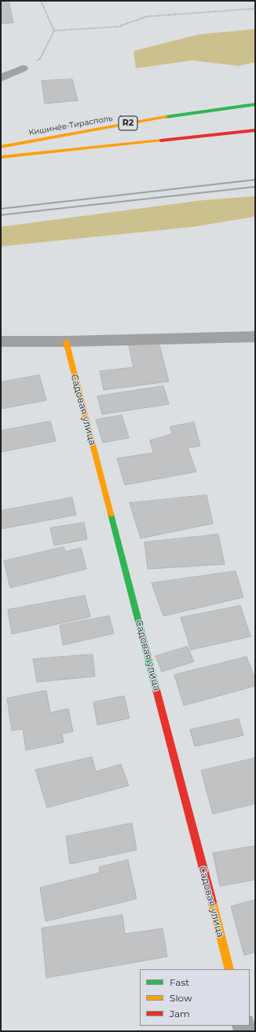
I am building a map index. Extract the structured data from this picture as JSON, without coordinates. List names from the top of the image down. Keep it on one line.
{"streets":{"main road":["R2","Кишинёв-Тирасполь","Садовая улица"]},"legend":["Fast","Slow","Jam"]}
